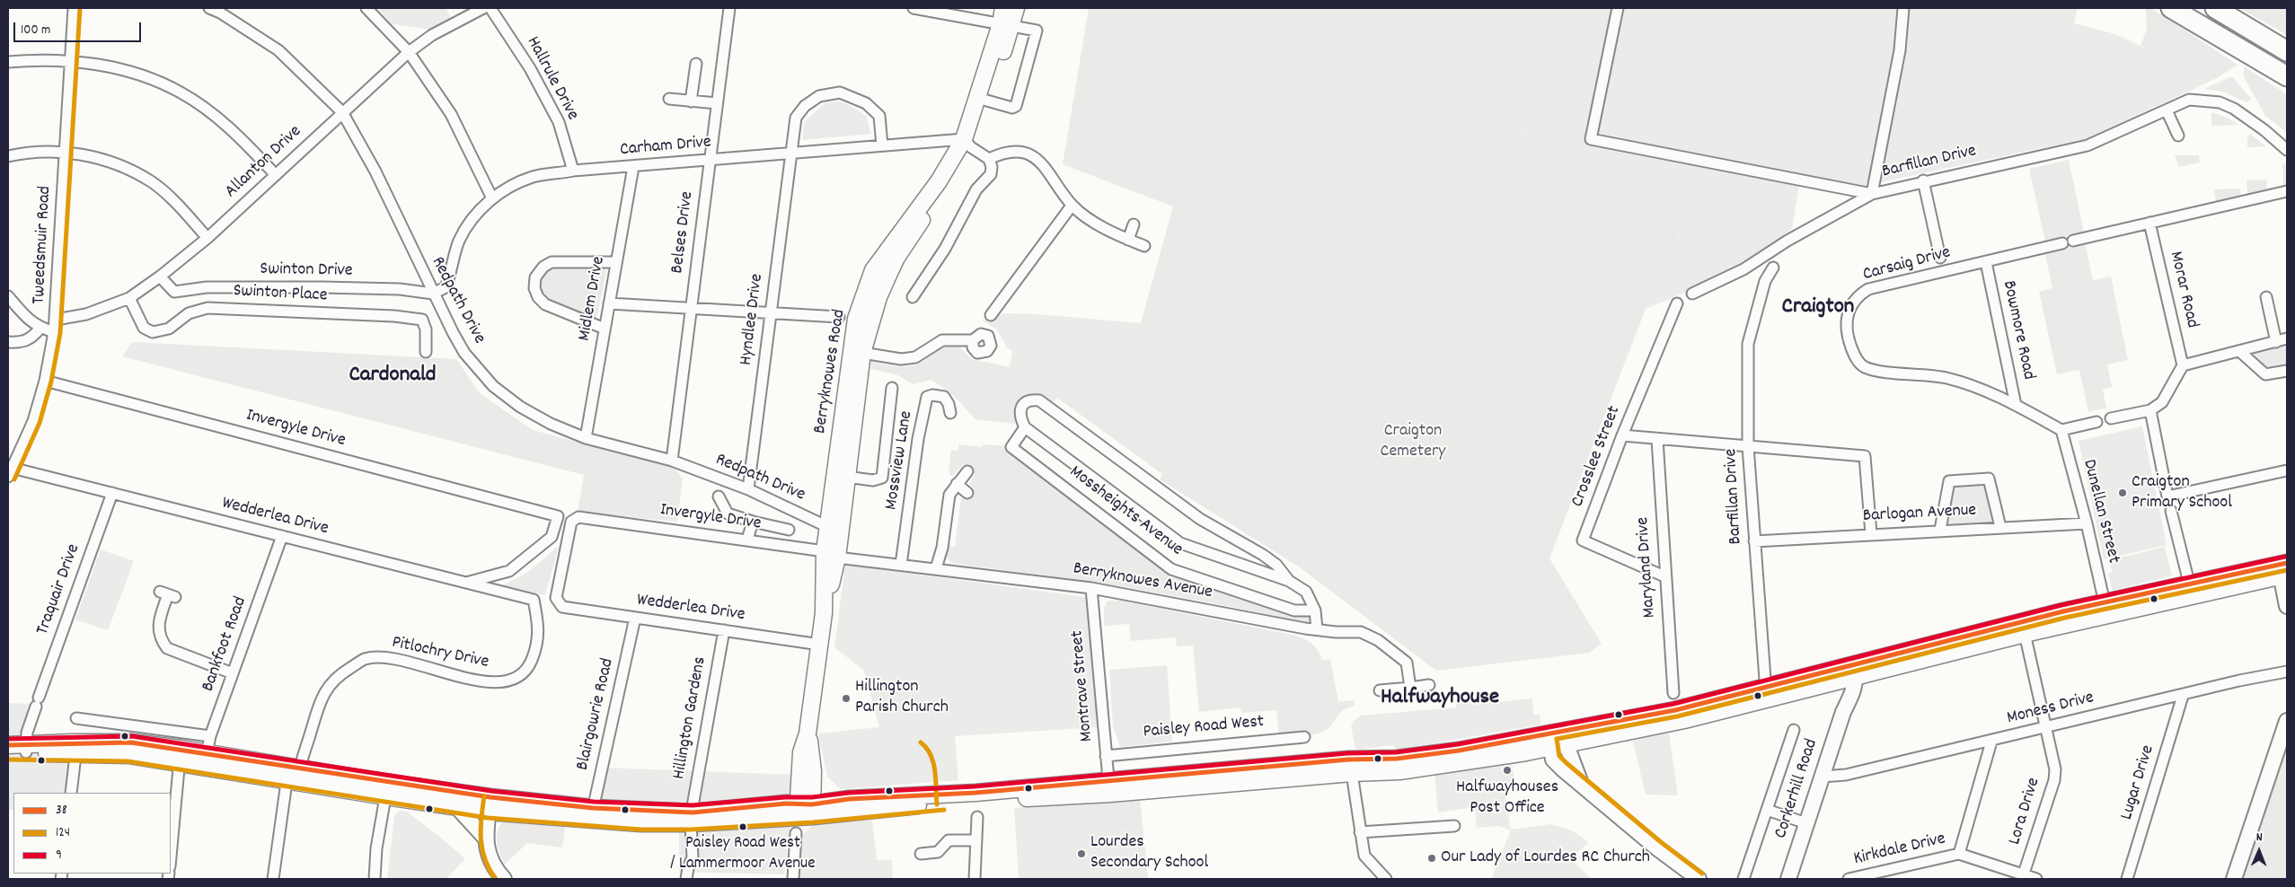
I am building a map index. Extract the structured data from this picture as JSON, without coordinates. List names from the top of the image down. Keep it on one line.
{"streets":{"main road":["Berryknowes Road"],"street":["Hallrule Drive","Carham Drive","Allanton Drive","Barfillan Drive","Belses Drive","Tweedsmuir Road","Carsaig Drive","Swinton Drive","Morar Road","Swinton Place","Midlem Drive","Redpath Drive","Hyndlee Drive","Bowmore Road","Invergyle Drive","Crosslee Street","Mossview Lane","Mossheights Avenue","Dunellan Street","Barlogan Avenue","Wedderlea Drive","Maryland Drive","Berryknowes Avenue","Traquair Drive","Bankfoot Road","Pitlochry Drive","Montrave Street","Moness Drive","Blairgowrie Road","Hillington Gardens","Paisley Road West","Lugar Drive","Corkerhill Road","Lora Drive","Kirkdale Drive"]},"crossings":[["Hallrule Drive","Carham Drive"],["Carham Drive","Belses Drive"],["Carham Drive","Swinton Drive"],["Carham Drive","Midlem Drive"],["Carham Drive","Redpath Drive"],["Carham Drive","Hyndlee Drive"],["Carham Drive","Berryknowes Road"],["Allanton Drive","Tweedsmuir Road"],["Allanton Drive","Swinton Drive"],["Allanton Drive","Swinton Place"],["Allanton Drive","Redpath Drive"],["Barfillan Drive","Barlogan Avenue"],["Belses Drive","Redpath Drive"],["Tweedsmuir Road","Invergyle Drive"],["Tweedsmuir Road","Wedderlea Drive"],["Carsaig Drive","Bowmore Road"],["Carsaig Drive","Dunellan Street"],["Swinton Drive","Redpath Drive"],["Midlem Drive","Redpath Drive"],["Redpath Drive","Hyndlee Drive"],["Redpath Drive","Berryknowes Road"],["Berryknowes Road","Invergyle Drive"],["Berryknowes Road","Wedderlea Drive"],["Berryknowes Road","Berryknowes Avenue"],["Invergyle Drive","Wedderlea Drive"],["Invergyle Drive","Berryknowes Avenue"],["Crosslee Street","Maryland Drive"],["Mossview Lane","Berryknowes Avenue"],["Dunellan Street","Barlogan Avenue"],["Wedderlea Drive","Traquair Drive"],["Wedderlea Drive","Bankfoot Road"],["Wedderlea Drive","Pitlochry Drive"],["Wedderlea Drive","Blairgowrie Road"],["Wedderlea Drive","Hillington Gardens"],["Berryknowes Avenue","Montrave Street"],["Montrave Street","Paisley Road West"],["Moness Drive","Lugar Drive"],["Moness Drive","Corkerhill Road"],["Moness Drive","Lora Drive"],["Lora Drive","Kirkdale Drive"]],"districts":["Craigton","Cardonald","Halfwayhouse"],"parks":["Craigton Cemetery"],"places":["Craigton Primary School","Hillington Parish Church","Halfwayhouses Post Office","Paisley Road West / Lammermoor Avenue","Lourdes Secondary School","Our Lady of Lourdes RC Church"],"lines":["transit line 124","transit line 9","transit line 38"],"legend":["38","124","9"],"scale_bar":"100 m","north":"top"}
